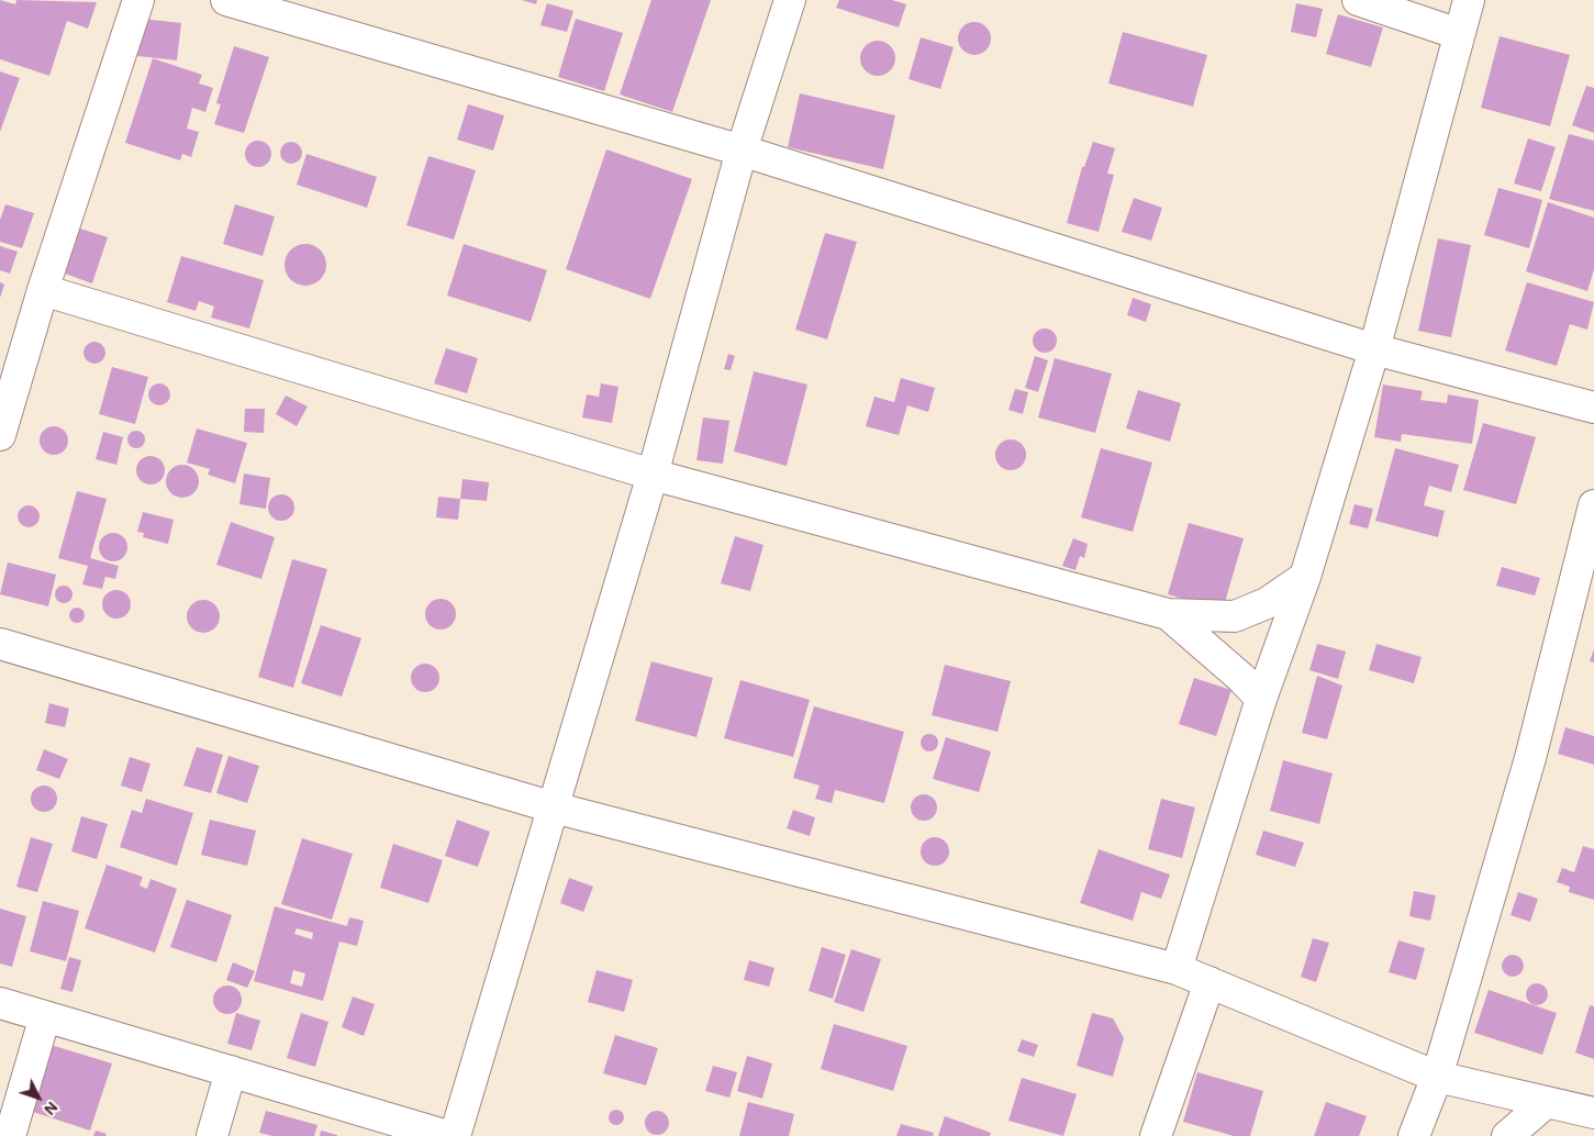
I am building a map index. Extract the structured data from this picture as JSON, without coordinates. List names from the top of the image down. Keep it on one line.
{"north":"bottom right"}
